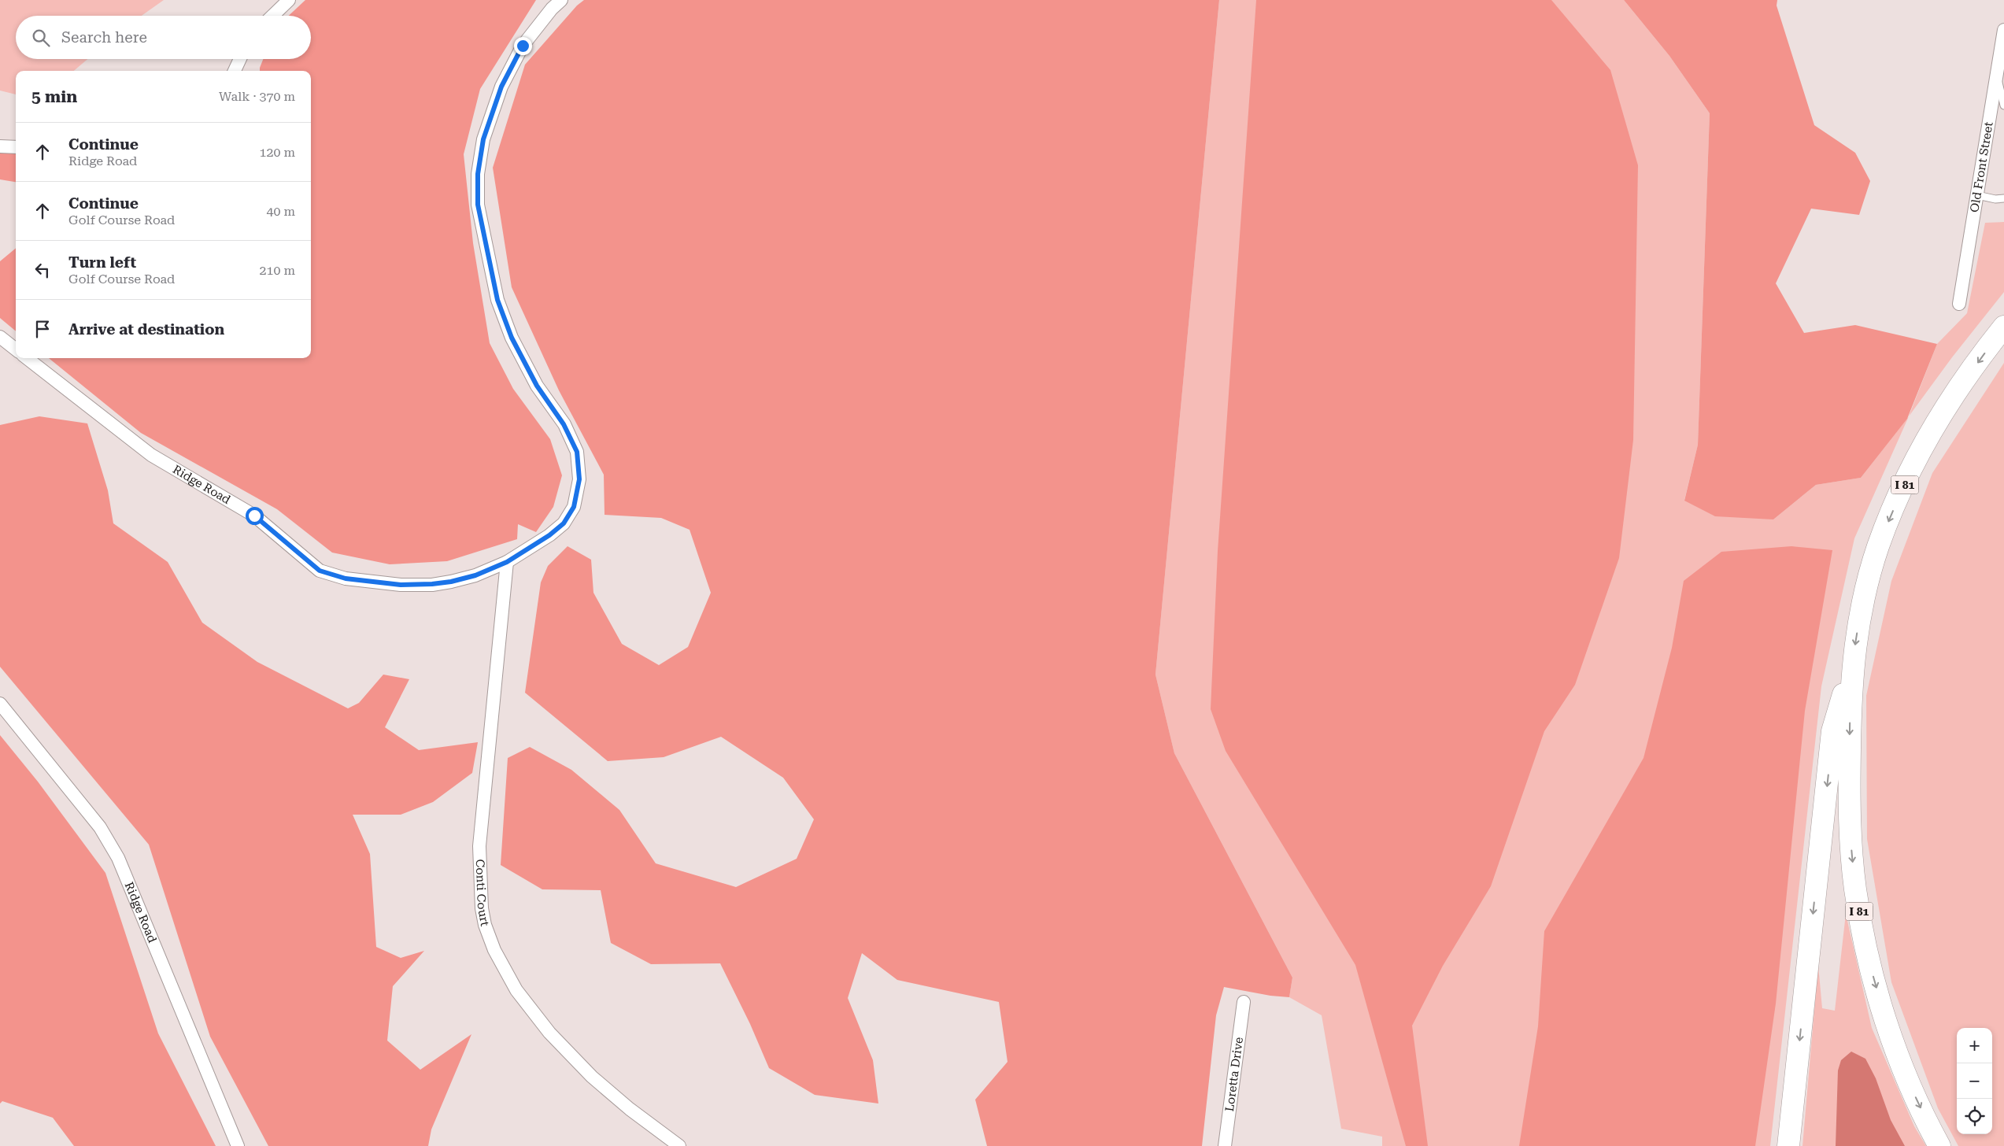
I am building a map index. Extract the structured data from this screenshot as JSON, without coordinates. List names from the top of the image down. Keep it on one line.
{"streets":{"highway":["I 81"],"street":["Old Front Street","Ridge Road","Conti Court","Loretta Drive"]},"crossings":[["Ridge Road","Conti Court"]],"page":{"search":"Search here","heading":["5 min","Walk · 370 m"],"list":[["Continue","Ridge Road","120 m"],["Continue","Golf Course Road","40 m"],["Turn left","Golf Course Road","210 m"],"Arrive at destination"],"map_buttons":["+","−"]}}
